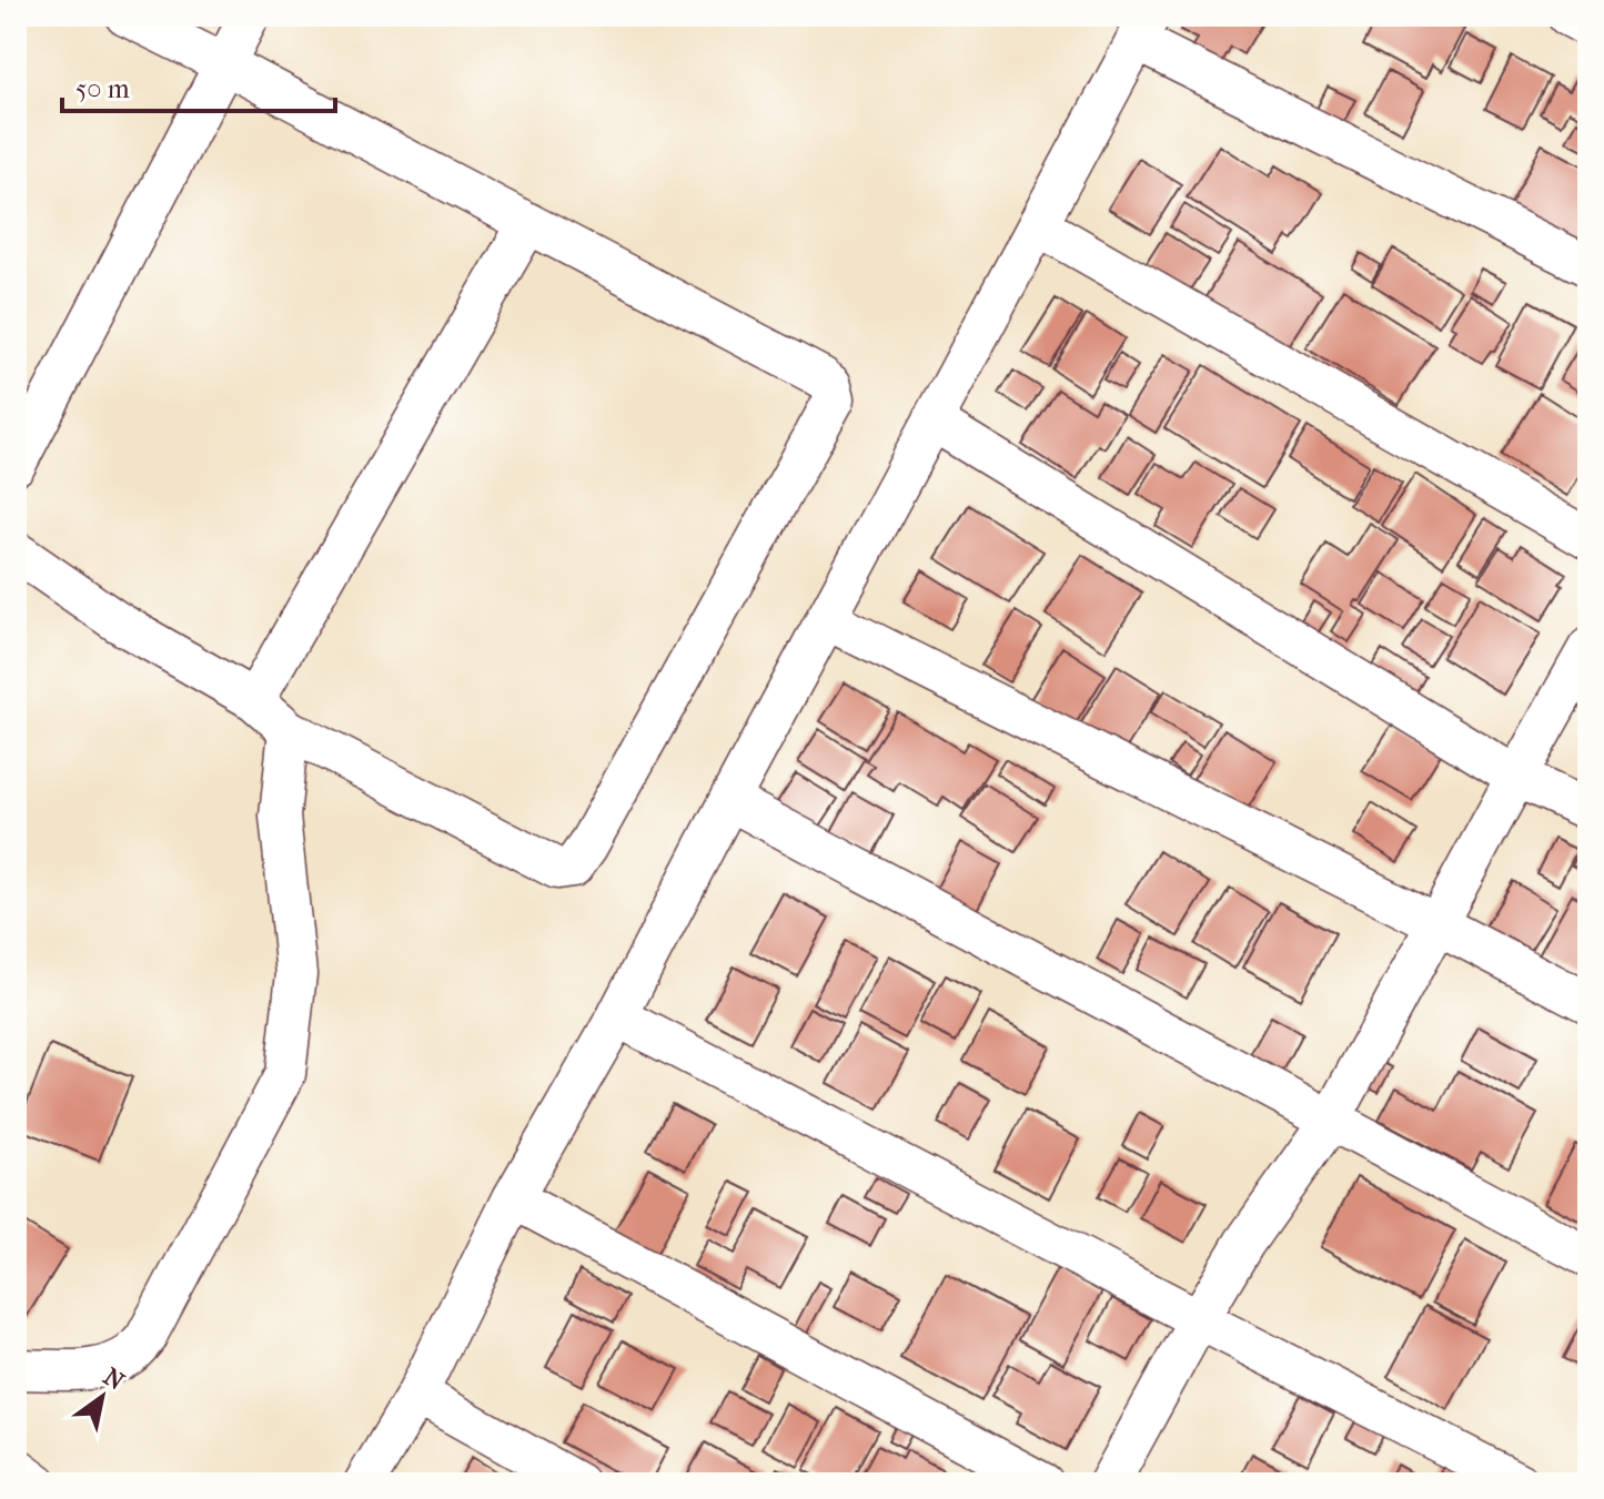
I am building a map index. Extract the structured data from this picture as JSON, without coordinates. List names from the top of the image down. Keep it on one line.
{"scale_bar":"50 m","north":"top right"}
